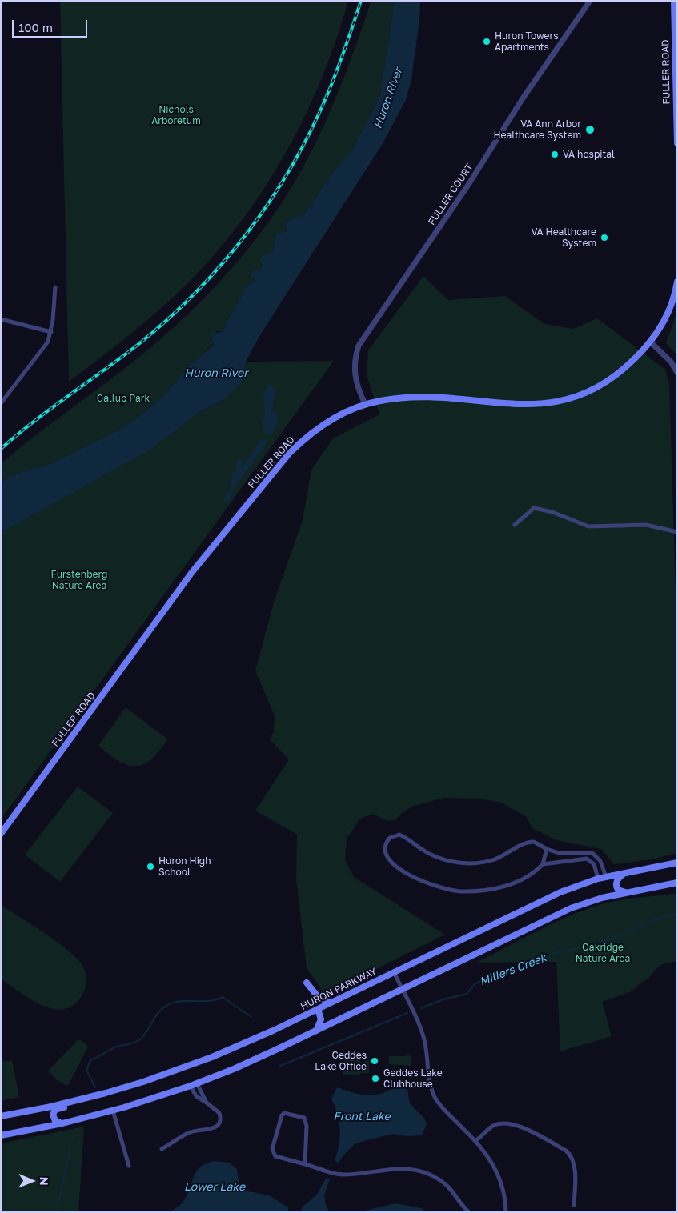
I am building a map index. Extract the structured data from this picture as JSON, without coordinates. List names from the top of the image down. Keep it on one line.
{"streets":{"main road":["FULLER ROAD","HURON PARKWAY"],"street":["FULLER COURT"]},"crossings":[["FULLER ROAD","FULLER COURT"]],"water":["Huron River","Millers Creek","Front Lake","Lower Lake"],"parks":["Nichols Arboretum","Gallup Park","Furstenberg Nature Area","Oakridge Nature Area"],"places":["Huron Towers Apartments","VA Ann Arbor Healthcare System","VA hospital","VA Healthcare System","Huron High School","Geddes Lake Office","Geddes Lake Clubhouse"],"scale_bar":"100 m","north":"right"}
